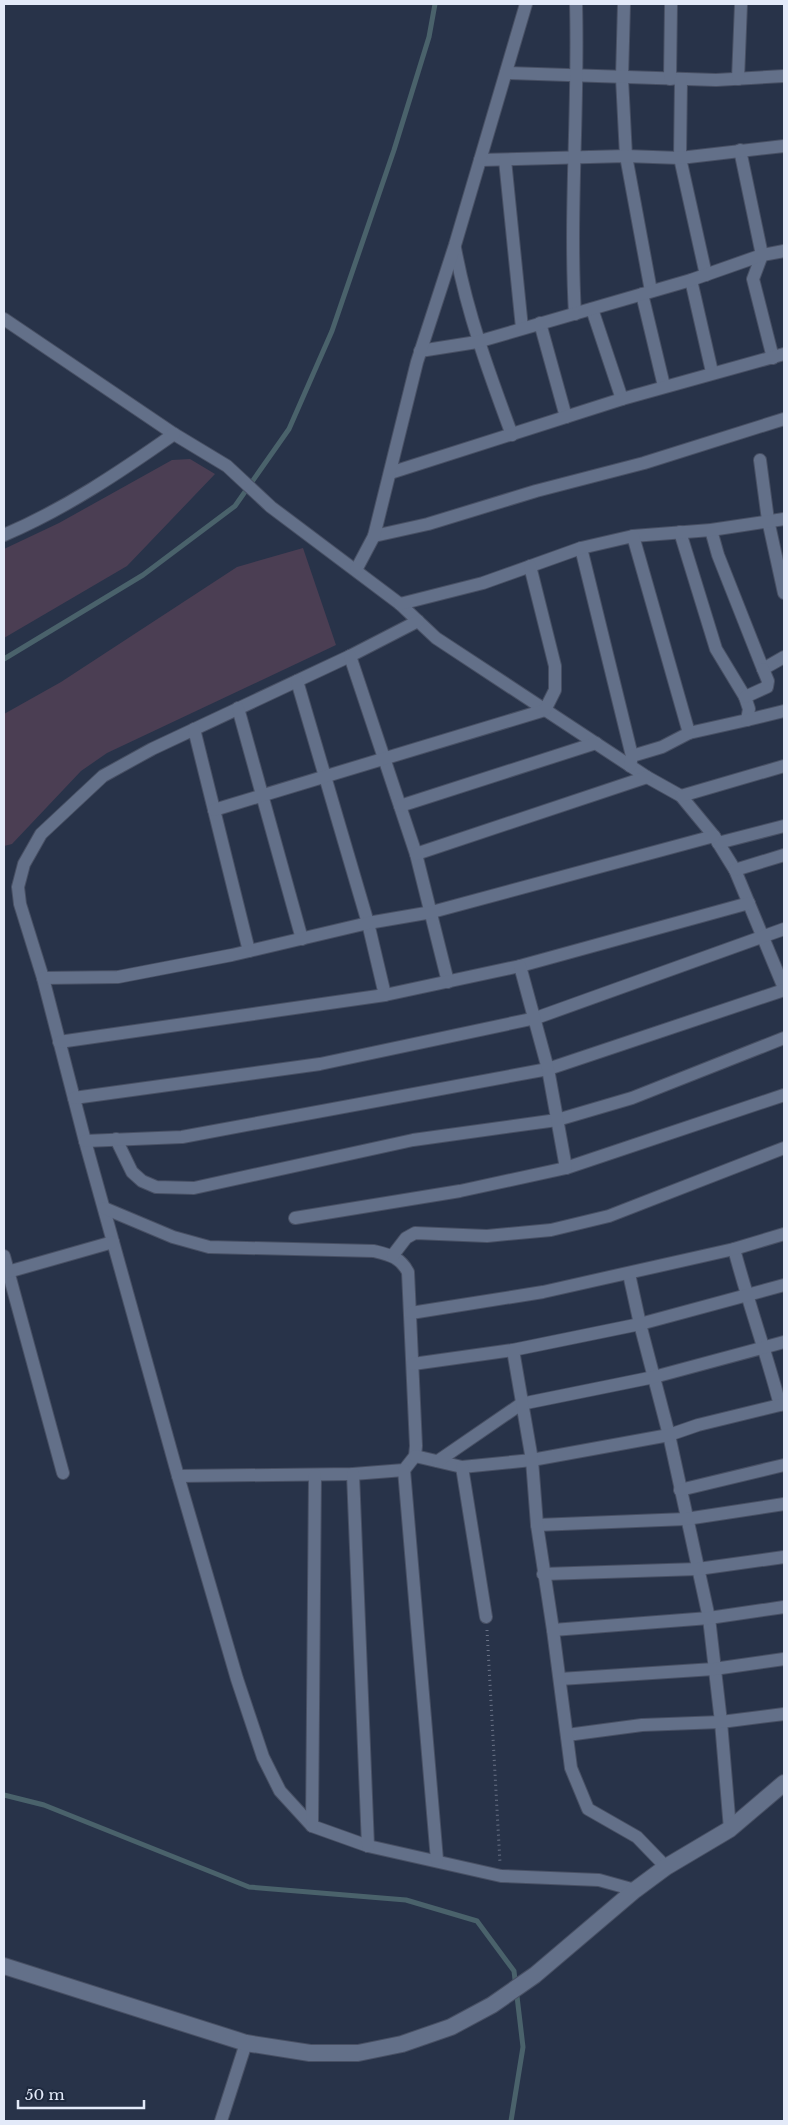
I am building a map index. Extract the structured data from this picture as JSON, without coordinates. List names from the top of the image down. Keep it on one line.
{"scale_bar":"50 m"}
